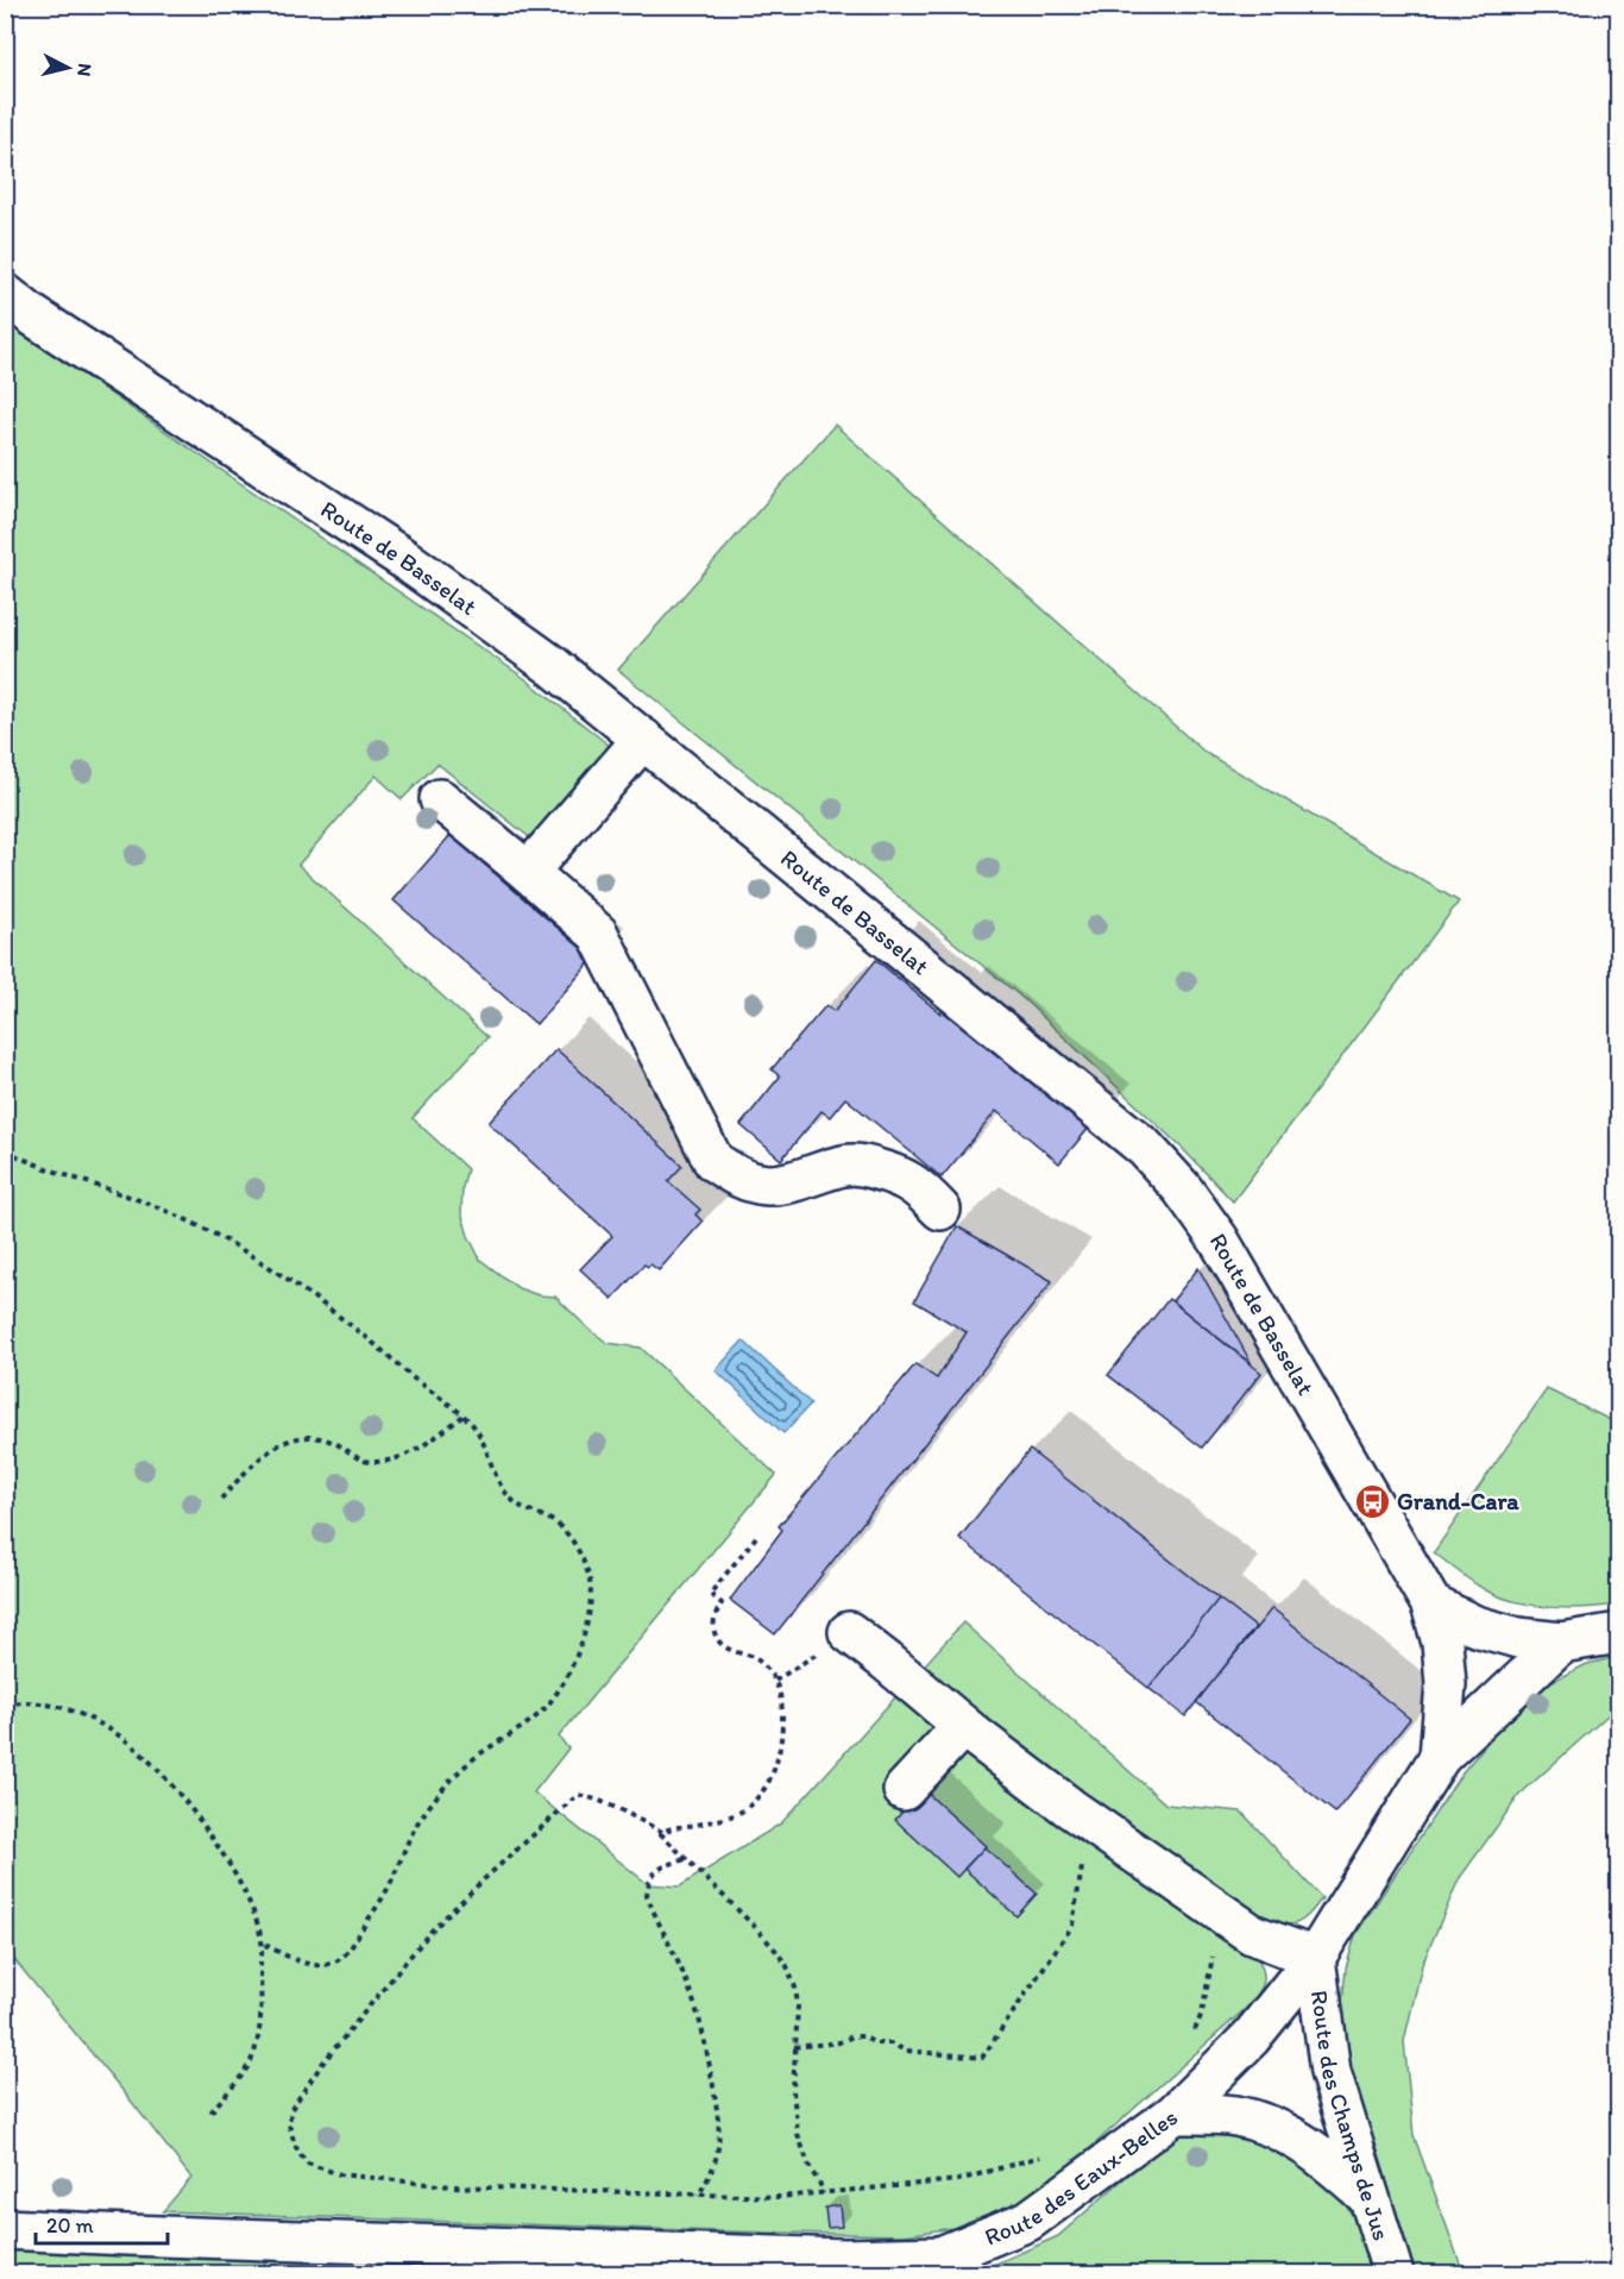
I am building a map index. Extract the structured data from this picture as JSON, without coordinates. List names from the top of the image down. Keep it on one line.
{"streets":{"street":["Route de Basselat","Route des Champs de Jus","Route des Eaux-Belles"]},"crossings":[["Route de Basselat","Route des Eaux-Belles"],["Route des Champs de Jus","Route des Eaux-Belles"]],"places":{"bus stop":["Grand-Cara"]},"scale_bar":"20 m","north":"right"}
